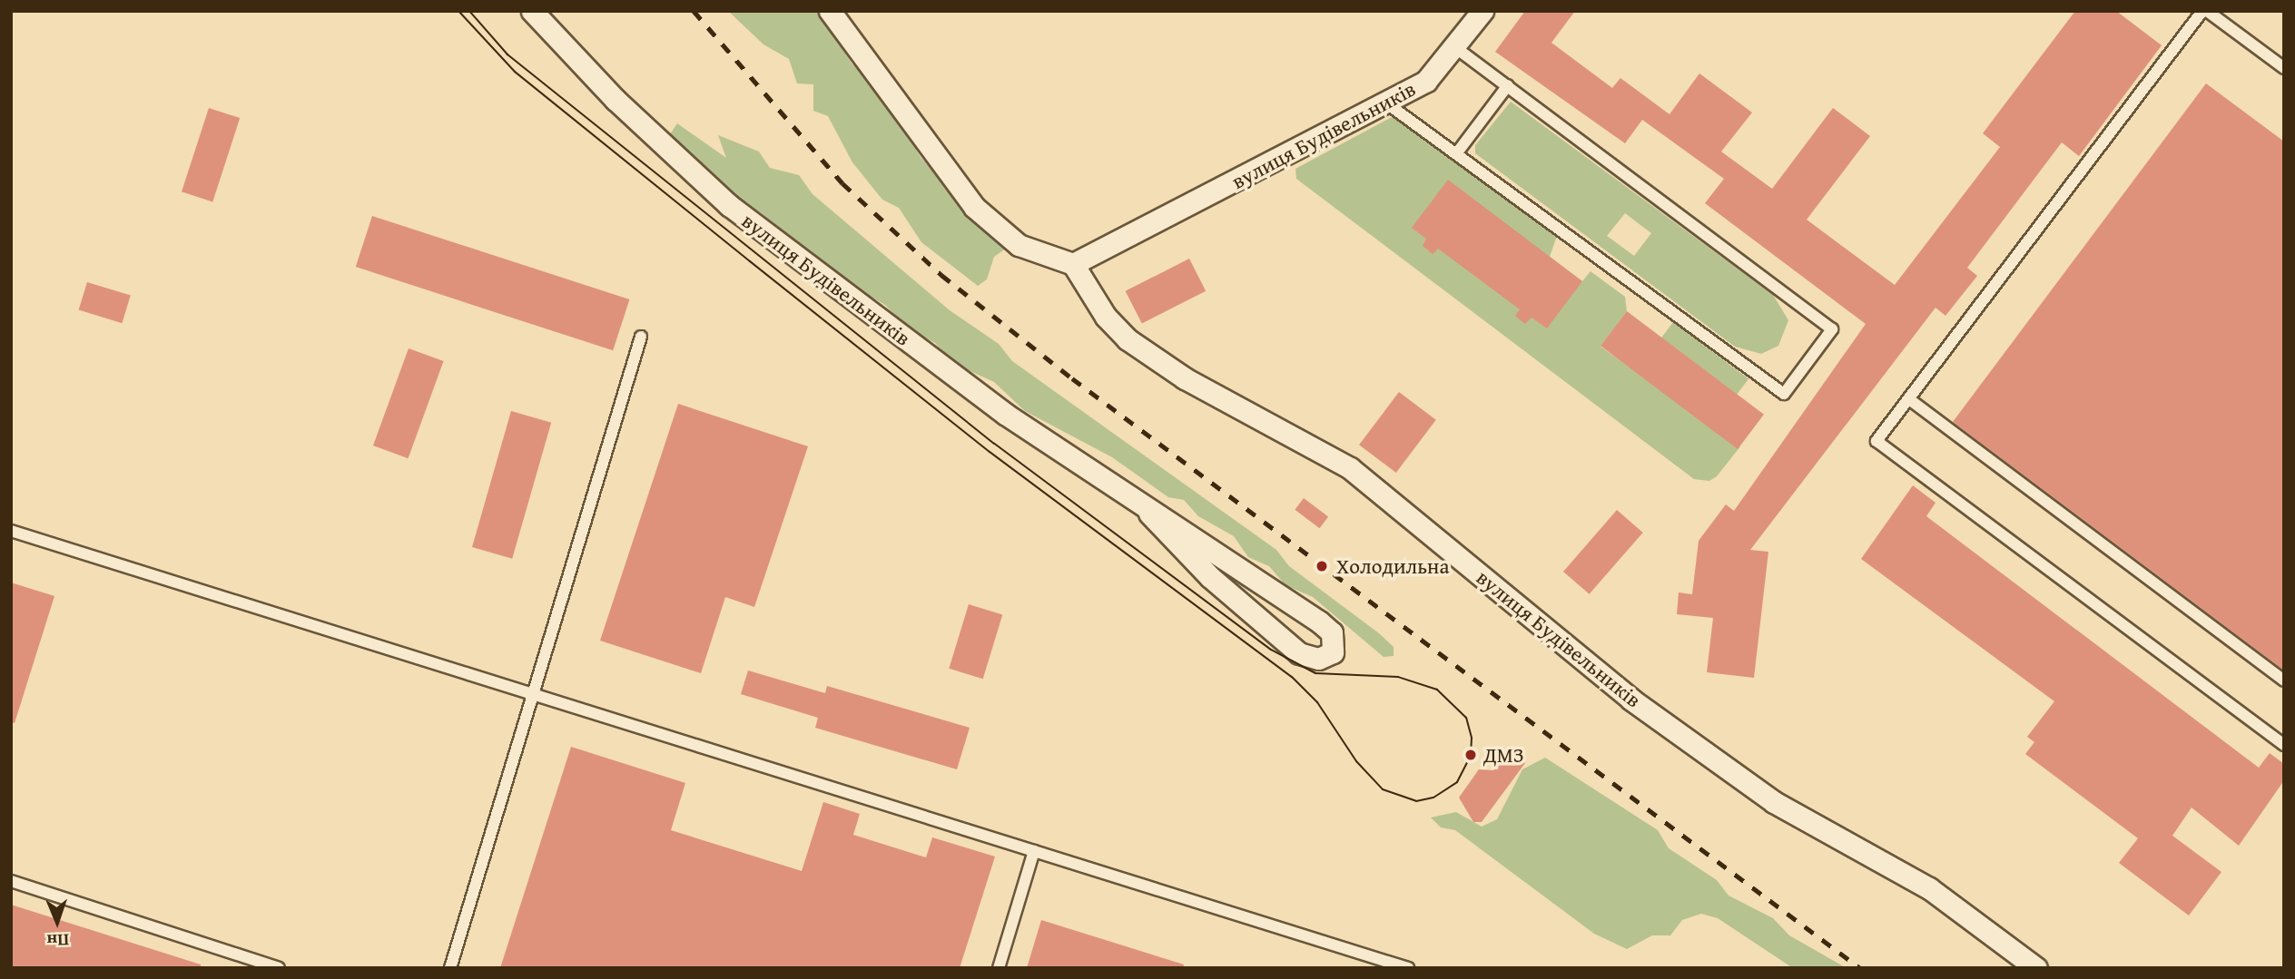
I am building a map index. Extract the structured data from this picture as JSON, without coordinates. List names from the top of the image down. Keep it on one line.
{"streets":{"street":["вулиця Будівельників"]},"places":["Холодильна","ДМЗ"],"north":"bottom"}
